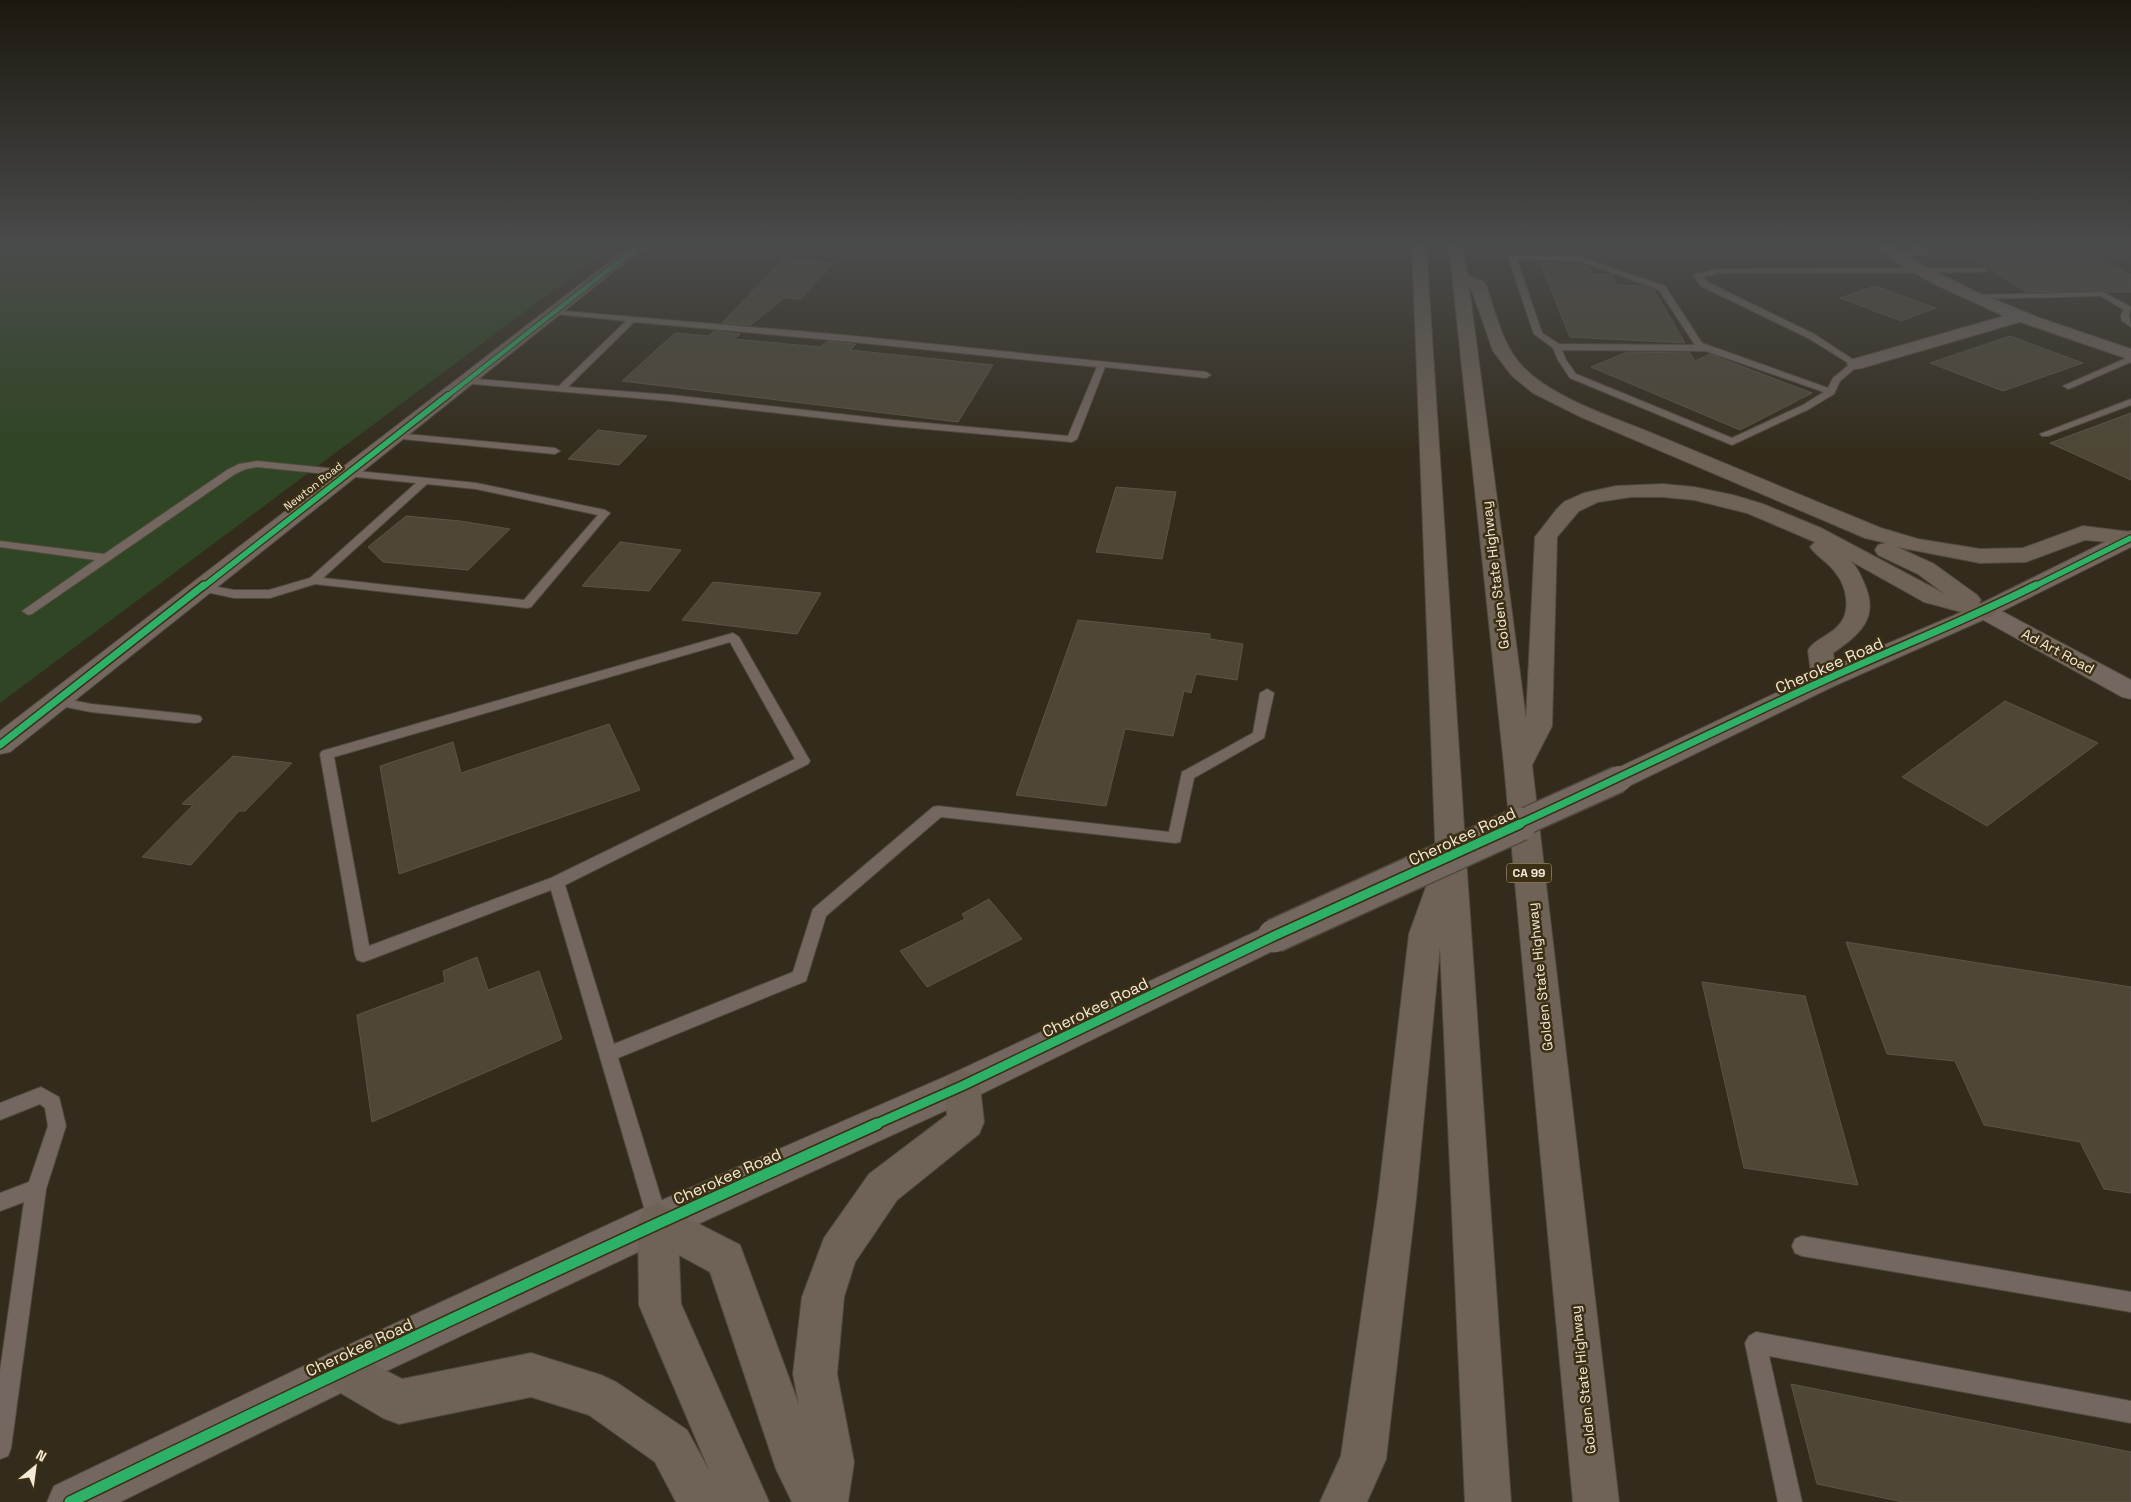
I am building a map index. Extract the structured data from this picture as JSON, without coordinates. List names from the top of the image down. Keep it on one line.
{"streets":{"highway":["Golden State Highway","CA 99"],"street":["Newton Road","Ad Art Road","Cherokee Road"]},"crossings":[["Ad Art Road","Cherokee Road"]],"north":"top right"}
